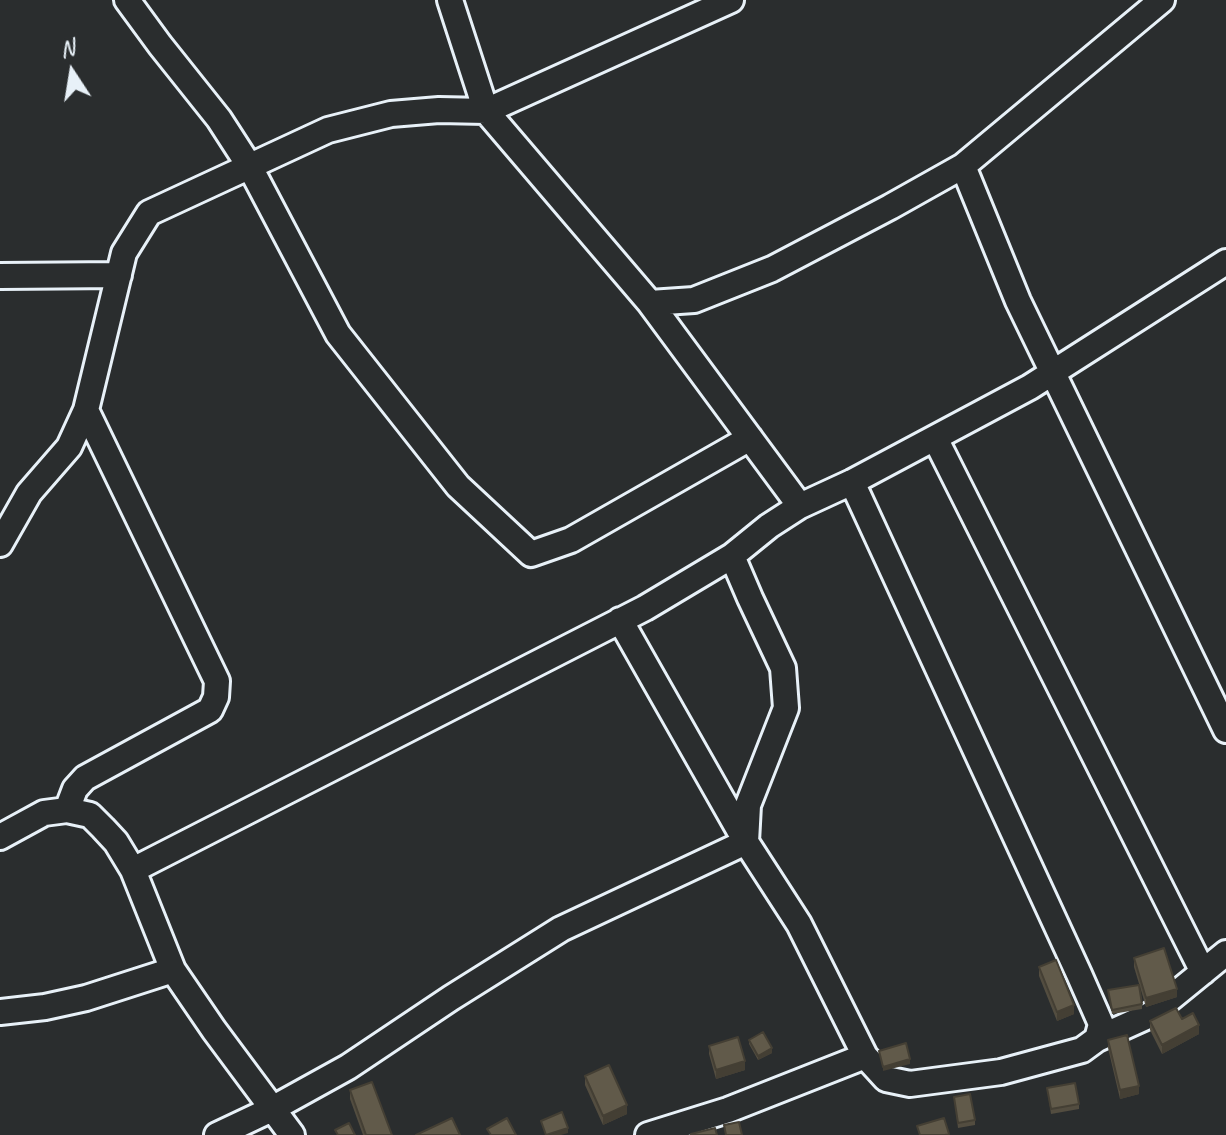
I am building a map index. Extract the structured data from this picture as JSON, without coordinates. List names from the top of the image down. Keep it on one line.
{"north":"top"}
